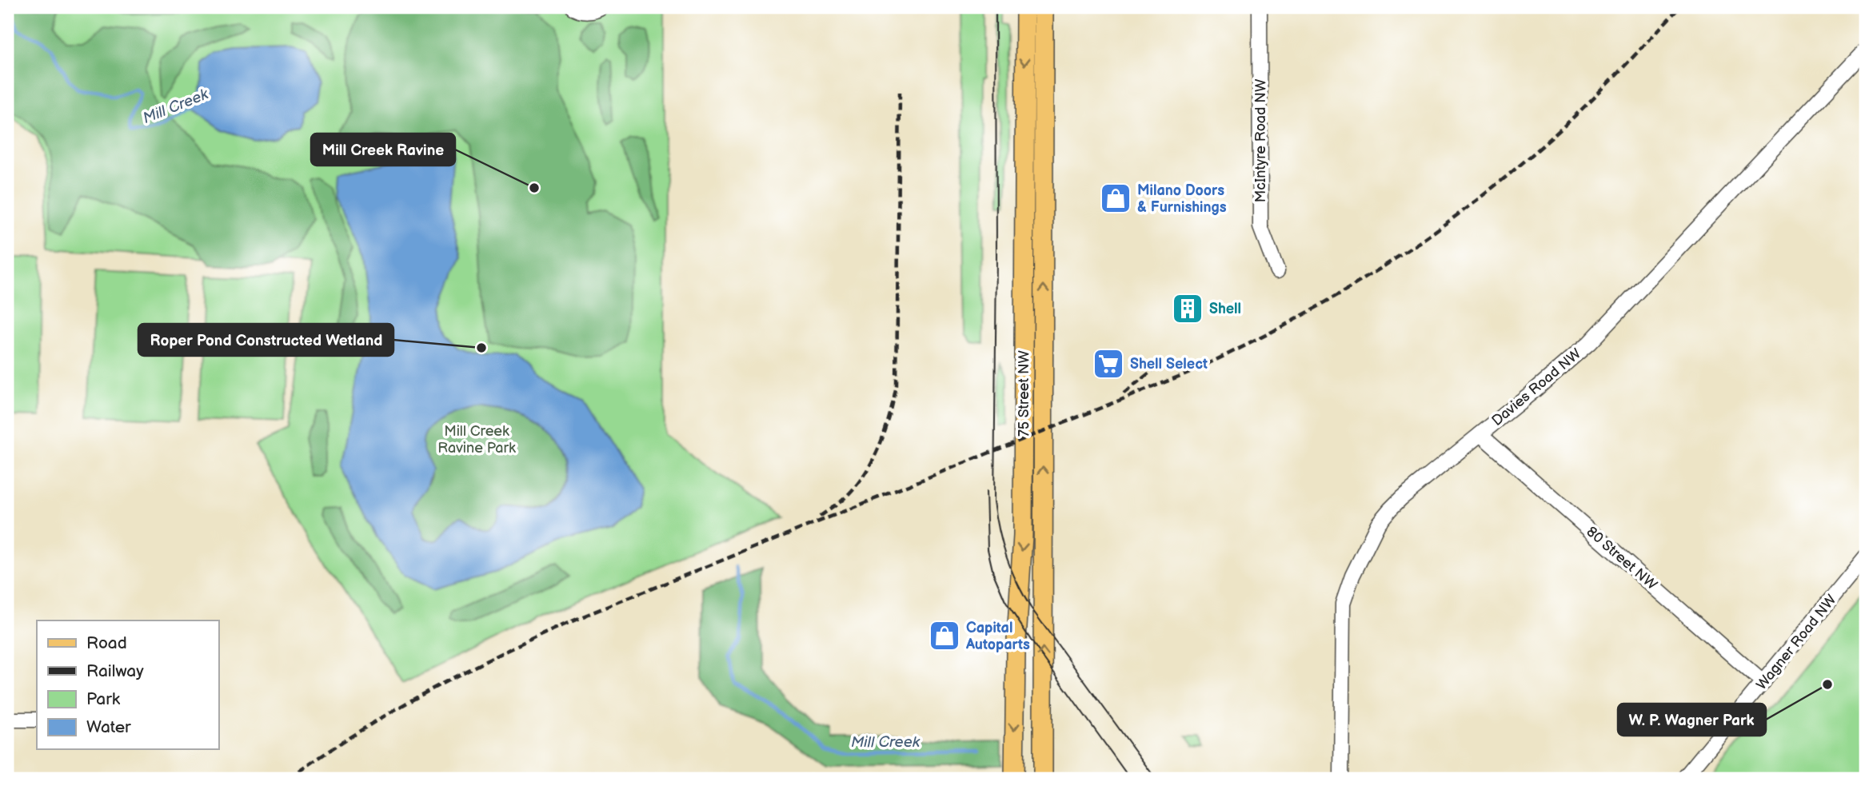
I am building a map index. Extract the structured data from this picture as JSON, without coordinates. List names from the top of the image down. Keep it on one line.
{"streets":{"main road":["75 Street NW"],"street":["McIntyre Road NW","Davies Road NW","80 Street NW","Wagner Road NW"]},"crossings":[["Davies Road NW","80 Street NW"],["80 Street NW","Wagner Road NW"]],"water":["Mill Creek"],"parks":["Mill Creek Ravine Park"],"places":{"other":["Mill Creek Ravine","Roper Pond Constructed Wetland","W. P. Wagner Park"],"shop":["Milano Doors & Furnishings","Capital Autoparts"],"building":["Shell"],"supermarket":["Shell Select"]},"legend":["Road","Railway","Park","Water"]}
